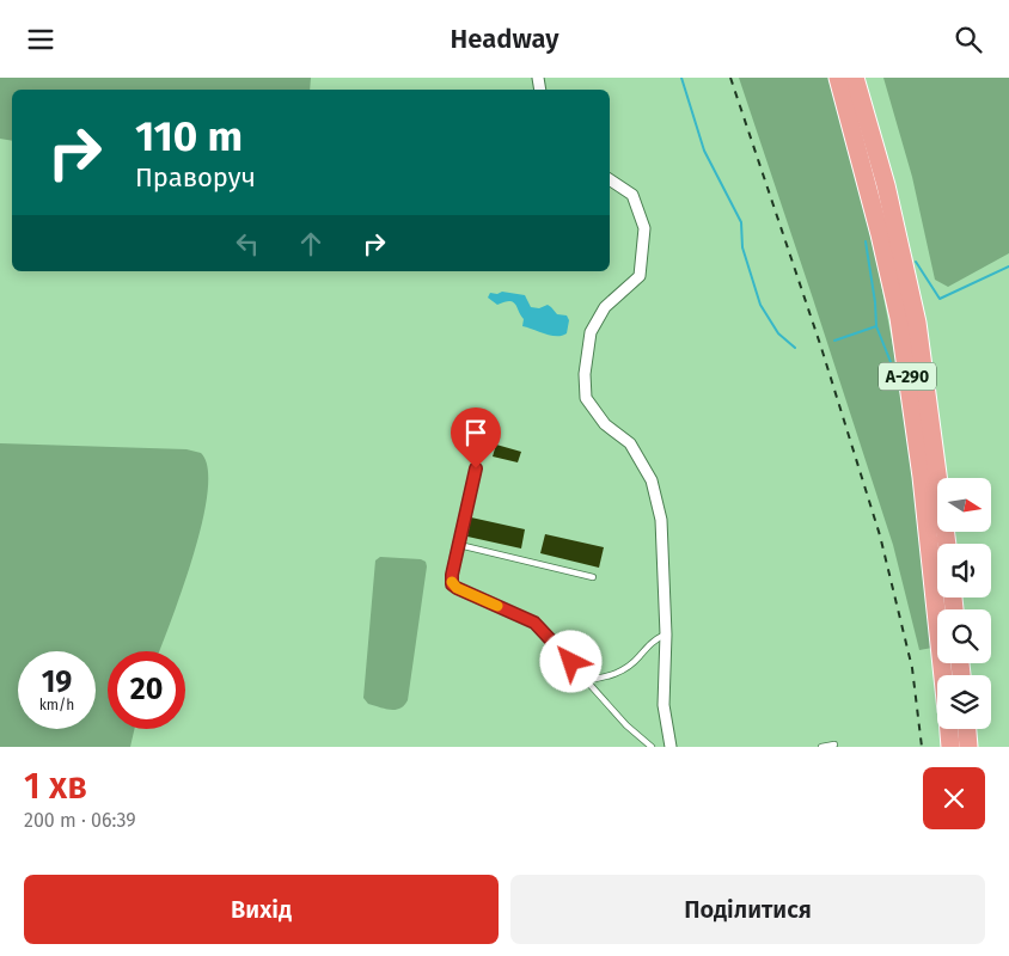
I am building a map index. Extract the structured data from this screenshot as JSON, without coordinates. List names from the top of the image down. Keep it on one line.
{"streets":{"highway":["А-290"]},"north":"right","page":{"header":"Headway","turn":["110 m","Праворуч"],"speed":"19 km/h","limit":"20","heading":["1 хв","200 m · 06:39"],"buttons":["Вихід","Поділитися"]}}
